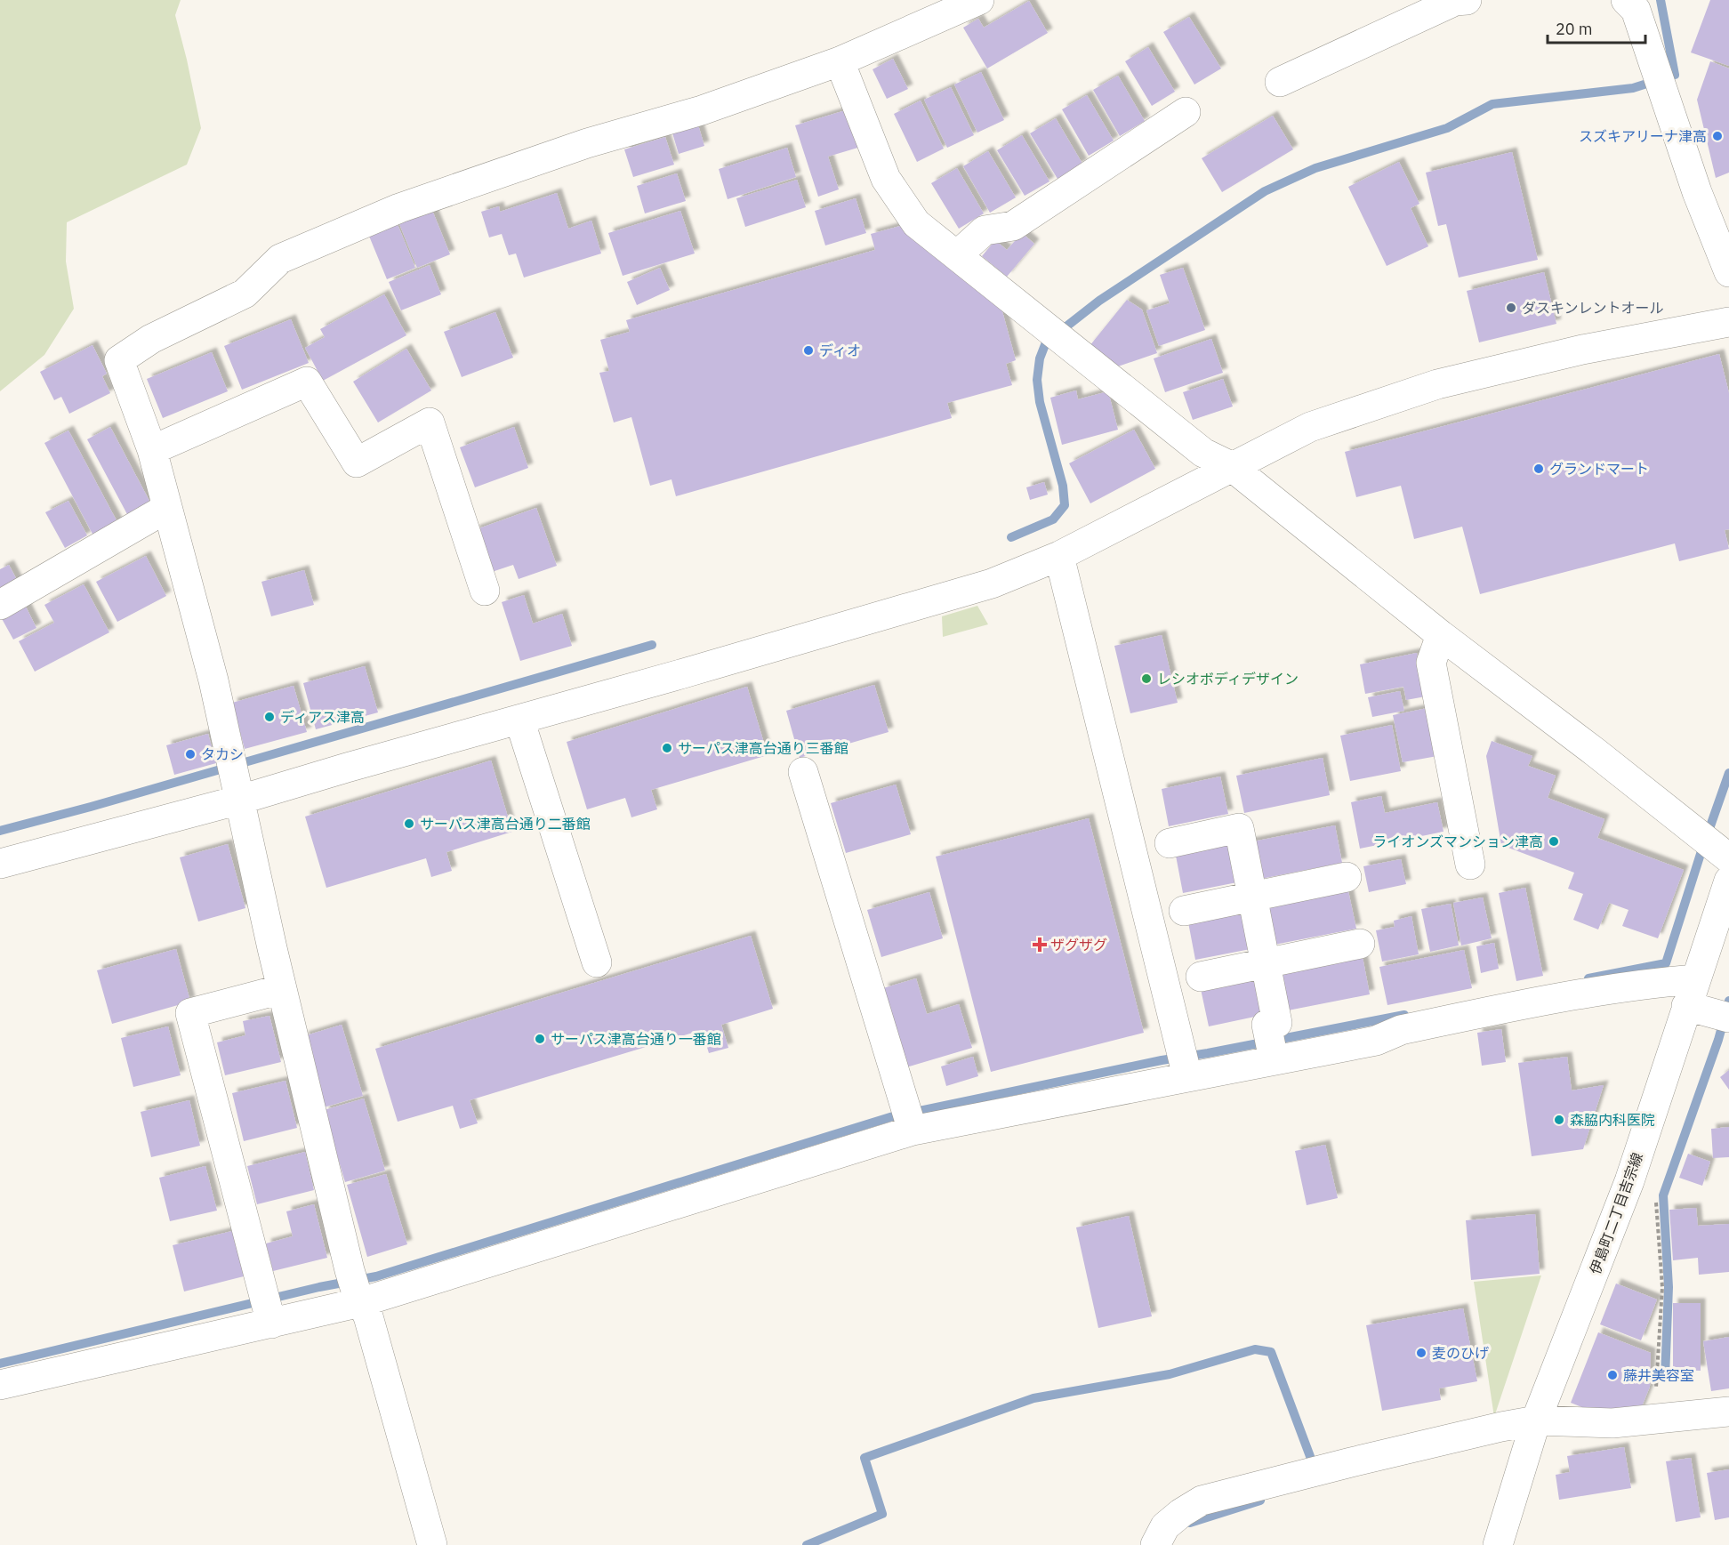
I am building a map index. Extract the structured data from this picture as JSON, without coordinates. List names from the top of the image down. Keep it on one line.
{"streets":{"street":["伊島町二丁目吉宗線"]},"places":{"other":["スズキアリーナ津高","ダスキンレントオール","ディオ","グランドマート","レシオボディデザイン","ディアス津高","サーパス津高台通り三番館","タカシ","サーパス津高台通り二番館","ライオンズマンション津高","サーパス津高台通り一番館","森脇内科医院","麦のひげ","藤井美容室"],"health":["ザグザグ"]},"scale_bar":"20 m"}
